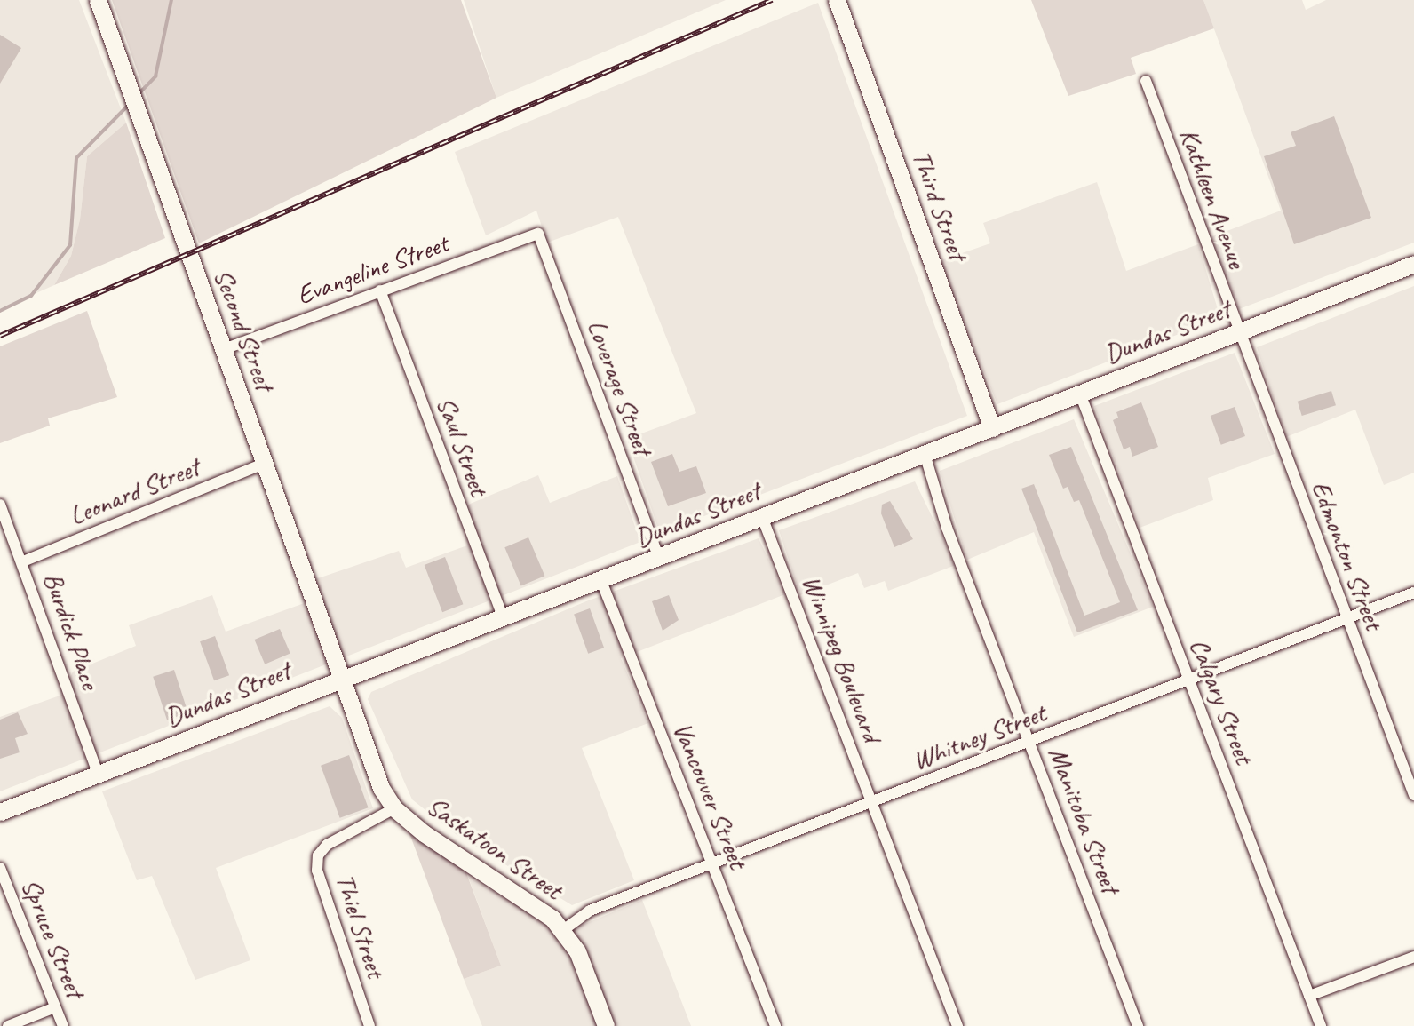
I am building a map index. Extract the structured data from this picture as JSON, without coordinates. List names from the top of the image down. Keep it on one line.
{"streets":{"street":["Kathleen Avenue","Third Street","Evangeline Street","Second Street","Dundas Street","Loverage Street","Saul Street","Leonard Street","Edmonton Street","Burdick Place","Winnipeg Boulevard","Calgary Street","Whitney Street","Vancouver Street","Manitoba Street","Saskatoon Street","Thiel Street","Spruce Street"]},"crossings":[["Kathleen Avenue","Dundas Street"],["Kathleen Avenue","Edmonton Street"],["Third Street","Dundas Street"],["Evangeline Street","Second Street"],["Evangeline Street","Loverage Street"],["Evangeline Street","Saul Street"],["Second Street","Dundas Street"],["Second Street","Leonard Street"],["Second Street","Saskatoon Street"],["Dundas Street","Loverage Street"],["Dundas Street","Saul Street"],["Dundas Street","Edmonton Street"],["Dundas Street","Burdick Place"],["Dundas Street","Winnipeg Boulevard"],["Dundas Street","Calgary Street"],["Dundas Street","Vancouver Street"],["Dundas Street","Manitoba Street"],["Dundas Street","Saskatoon Street"],["Leonard Street","Burdick Place"],["Edmonton Street","Whitney Street"],["Winnipeg Boulevard","Whitney Street"],["Calgary Street","Whitney Street"],["Whitney Street","Vancouver Street"],["Whitney Street","Manitoba Street"],["Whitney Street","Saskatoon Street"],["Saskatoon Street","Thiel Street"]]}
